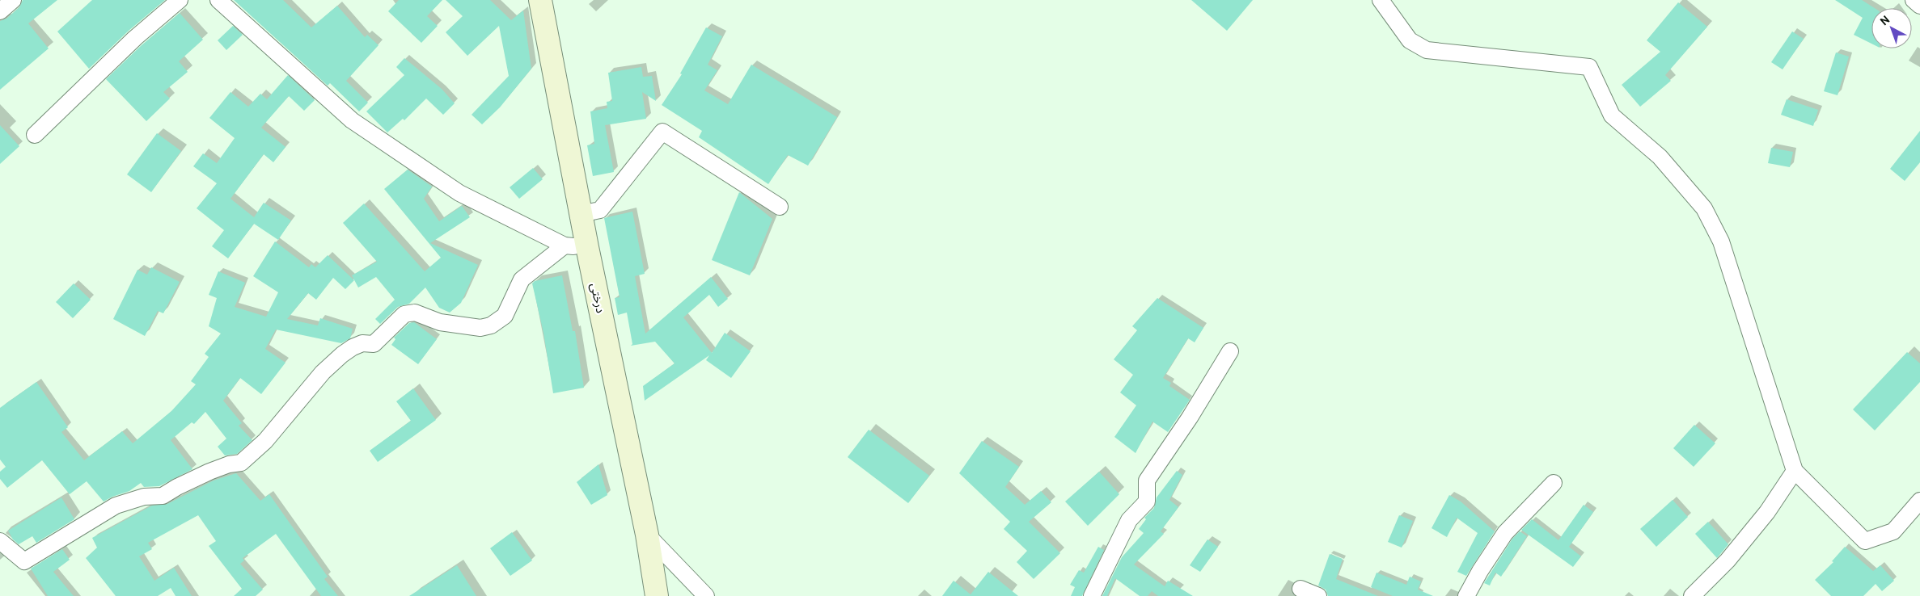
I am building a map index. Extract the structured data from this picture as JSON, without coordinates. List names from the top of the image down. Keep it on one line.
{"streets":{"street":["درختی"]},"north":"top left"}
